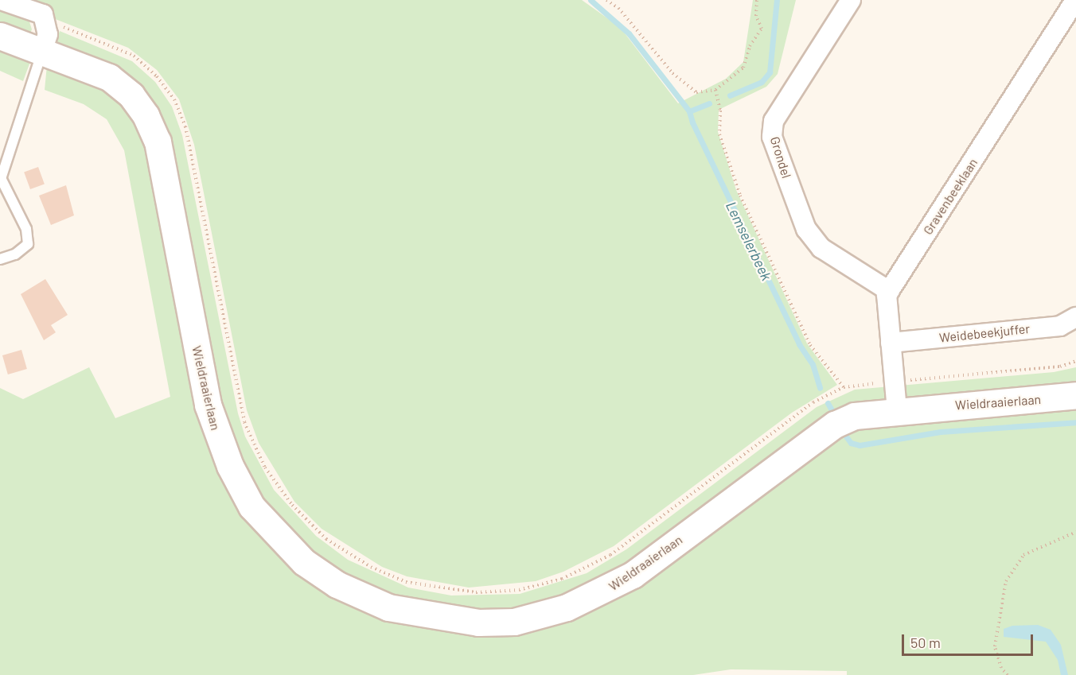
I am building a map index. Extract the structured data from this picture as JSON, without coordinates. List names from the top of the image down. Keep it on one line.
{"streets":{"street":["Grondel","Gravenbeeklaan","Weidebeekjuffer","Wieldraaierlaan"]},"crossings":[["Grondel","Gravenbeeklaan"]],"water":["Lemselerbeek"],"scale_bar":"50 m"}
